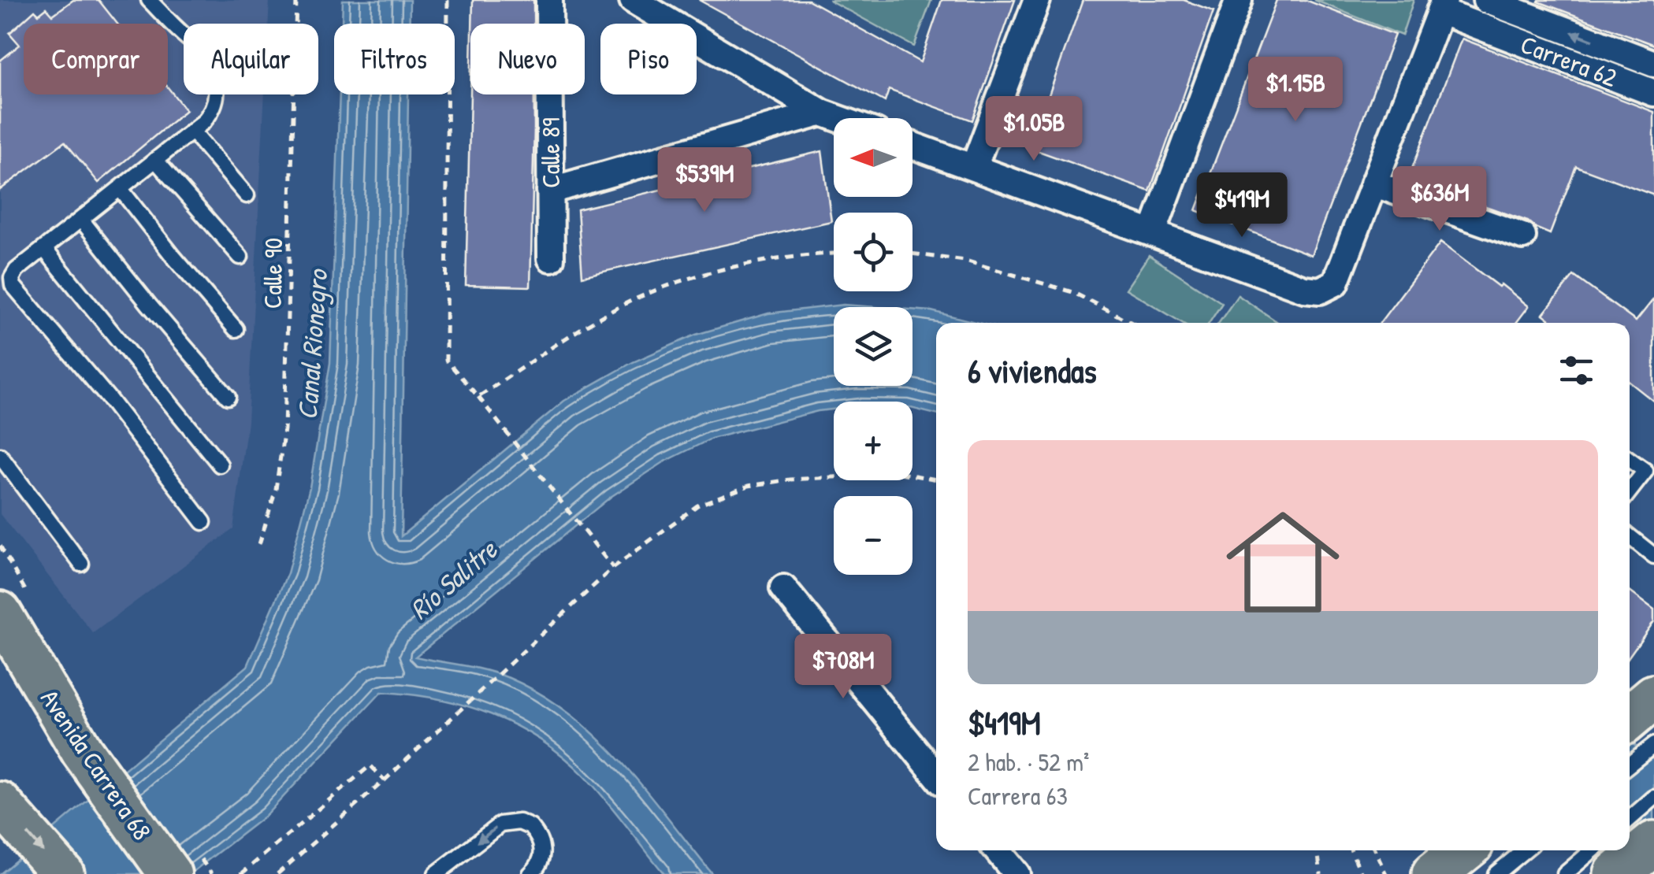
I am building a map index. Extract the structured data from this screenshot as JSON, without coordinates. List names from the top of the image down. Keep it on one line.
{"streets":{"main road":["Avenida Carrera 68"],"street":["Carrera 62","Calle 89"],"path":["Calle 90"]},"water":["Canal Rionegro","Río Salitre"],"north":"left","page":{"chip":["Comprar","Alquilar","Filtros","Nuevo","Piso"],"price":["$1.15B","$1.05B","$539M","$636M","$419M","$708M"],"map_buttons":["+","−"],"heading":"6 viviendas","list":[{"name":"$419M","note":"2 hab. · 52 m² · Carrera 63"}]}}
